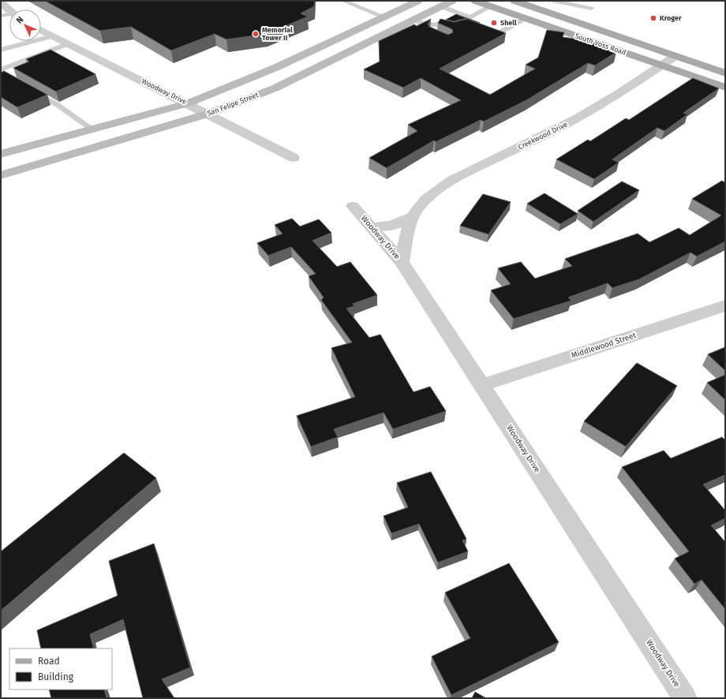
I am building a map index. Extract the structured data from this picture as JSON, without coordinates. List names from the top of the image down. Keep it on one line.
{"streets":{"main road":["South Voss Road","San Felipe Street"],"street":["Woodway Drive","Creekwood Drive","Middlewood Street"]},"crossings":[["South Voss Road","Creekwood Drive"],["Woodway Drive","San Felipe Street"],["Woodway Drive","Creekwood Drive"],["Woodway Drive","Middlewood Street"]],"places":["Kroger","Shell","Memorial Tower II"],"legend":["Road","Building"],"north":"top left"}
